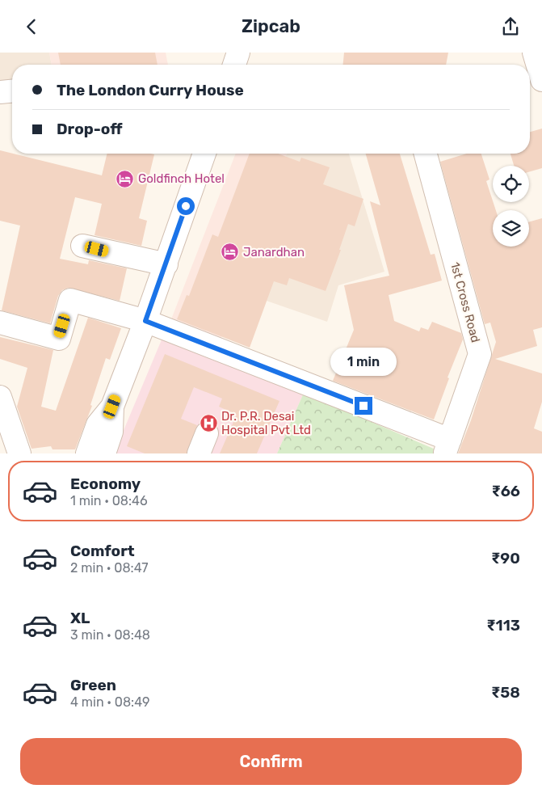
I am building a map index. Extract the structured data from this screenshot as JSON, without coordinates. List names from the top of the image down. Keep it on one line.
{"streets":{"street":["1st Cross Road"]},"places":{"hotel":["Goldfinch Hotel","Janardhan"],"hospital":["Dr. P.R. Desai Hospital Pvt Ltd"]},"page":{"header":"Zipcab","banner":["The London Curry House","Drop-off"],"bubble":"1 min","list":[{"name":"Economy","note":"1 min · 08:46","value":"₹66"},{"name":"Comfort","note":"2 min · 08:47","value":"₹90"},{"name":"XL","note":"3 min · 08:48","value":"₹113"},{"name":"Green","note":"4 min · 08:49","value":"₹58"}],"buttons":"Confirm"}}
